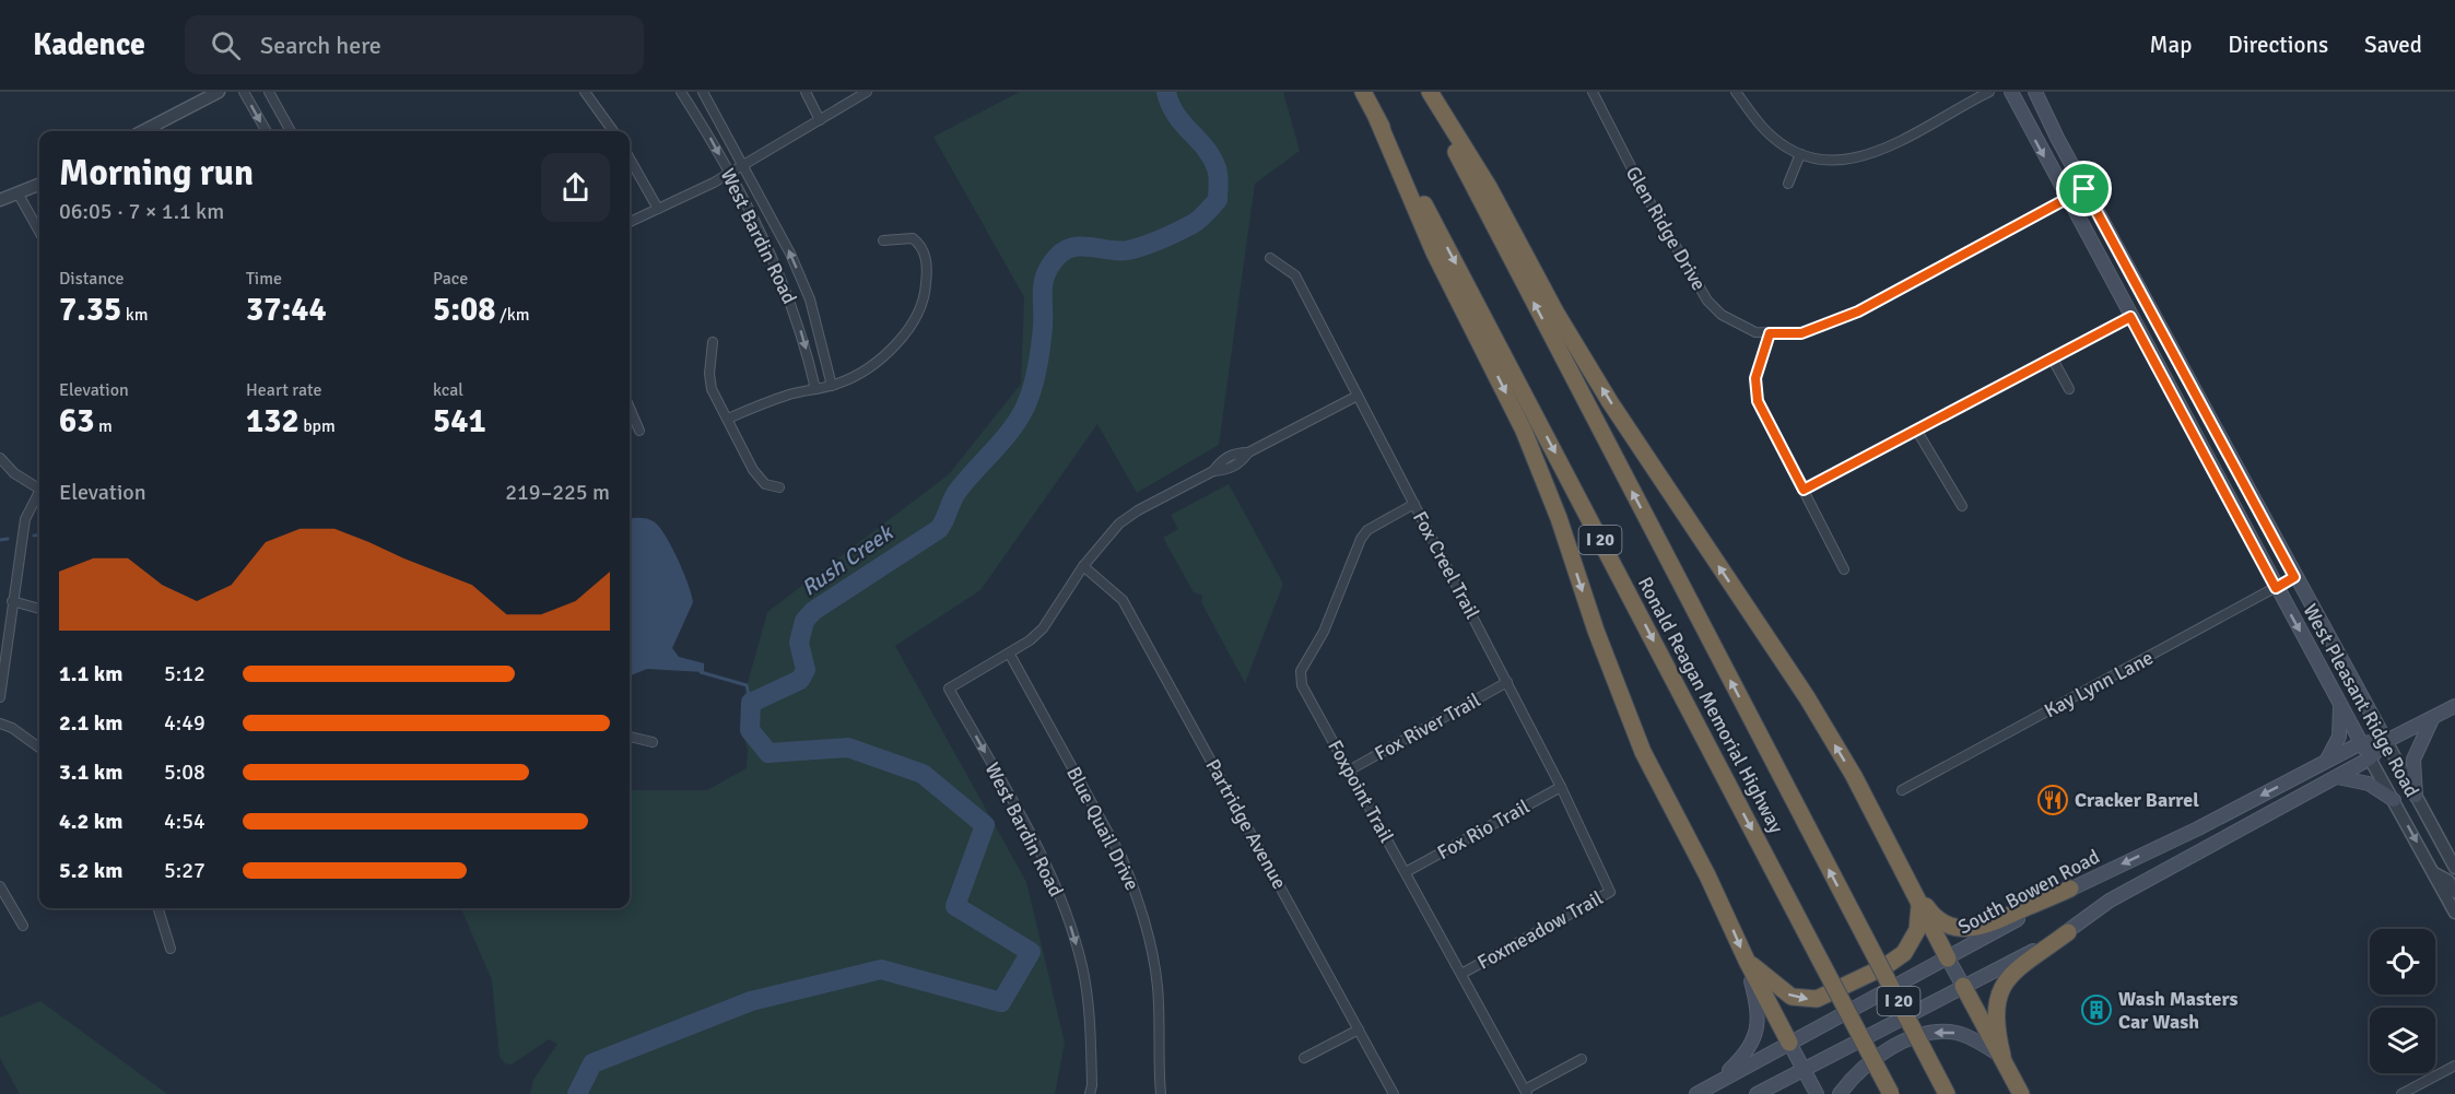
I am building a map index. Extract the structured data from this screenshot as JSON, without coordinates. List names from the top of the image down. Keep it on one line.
{"streets":{"highway":["I 20","Ronald Reagan Memorial Highway"],"main road":["West Pleasant Ridge Road","South Bowen Road"],"street":["Glen Ridge Drive","West Bardin Road","Fox Creel Trail","Kay Lynn Lane","Fox River Trail","Foxpoint Trail","Partridge Avenue","Blue Quail Drive","Fox Rio Trail","Foxmeadow Trail"]},"crossings":[["Glen Ridge Drive","West Pleasant Ridge Road"],["West Bardin Road","Blue Quail Drive"],["Fox Creel Trail","Fox River Trail"],["Fox Creel Trail","Foxpoint Trail"],["Fox Creel Trail","Fox Rio Trail"],["Fox Creel Trail","Foxmeadow Trail"],["Kay Lynn Lane","West Pleasant Ridge Road"],["West Pleasant Ridge Road","South Bowen Road"],["Fox River Trail","Foxpoint Trail"],["Foxpoint Trail","Fox Rio Trail"],["Foxpoint Trail","Foxmeadow Trail"]],"water":["Rush Creek"],"places":{"restaurant":["Cracker Barrel"],"building":["Wash Masters Car Wash"]},"page":{"header":"Kadence","search":"Search here","nav":["Map","Directions","Saved"],"heading":["Morning run","06:05 · 7 × 1.1 km"],"stats":[["Distance","7.35 km"],["Time","37:44"],["Pace","5:08 /km"],["Elevation","63 m"],["Heart rate","132 bpm"],["kcal","541"]],"chart":["Elevation","219–225 m"],"list":[{"name":"1.1 km","note":"5:12"},{"name":"2.1 km","note":"4:49"},{"name":"3.1 km","note":"5:08"},{"name":"4.2 km","note":"4:54"},{"name":"5.2 km","note":"5:27"}]}}
